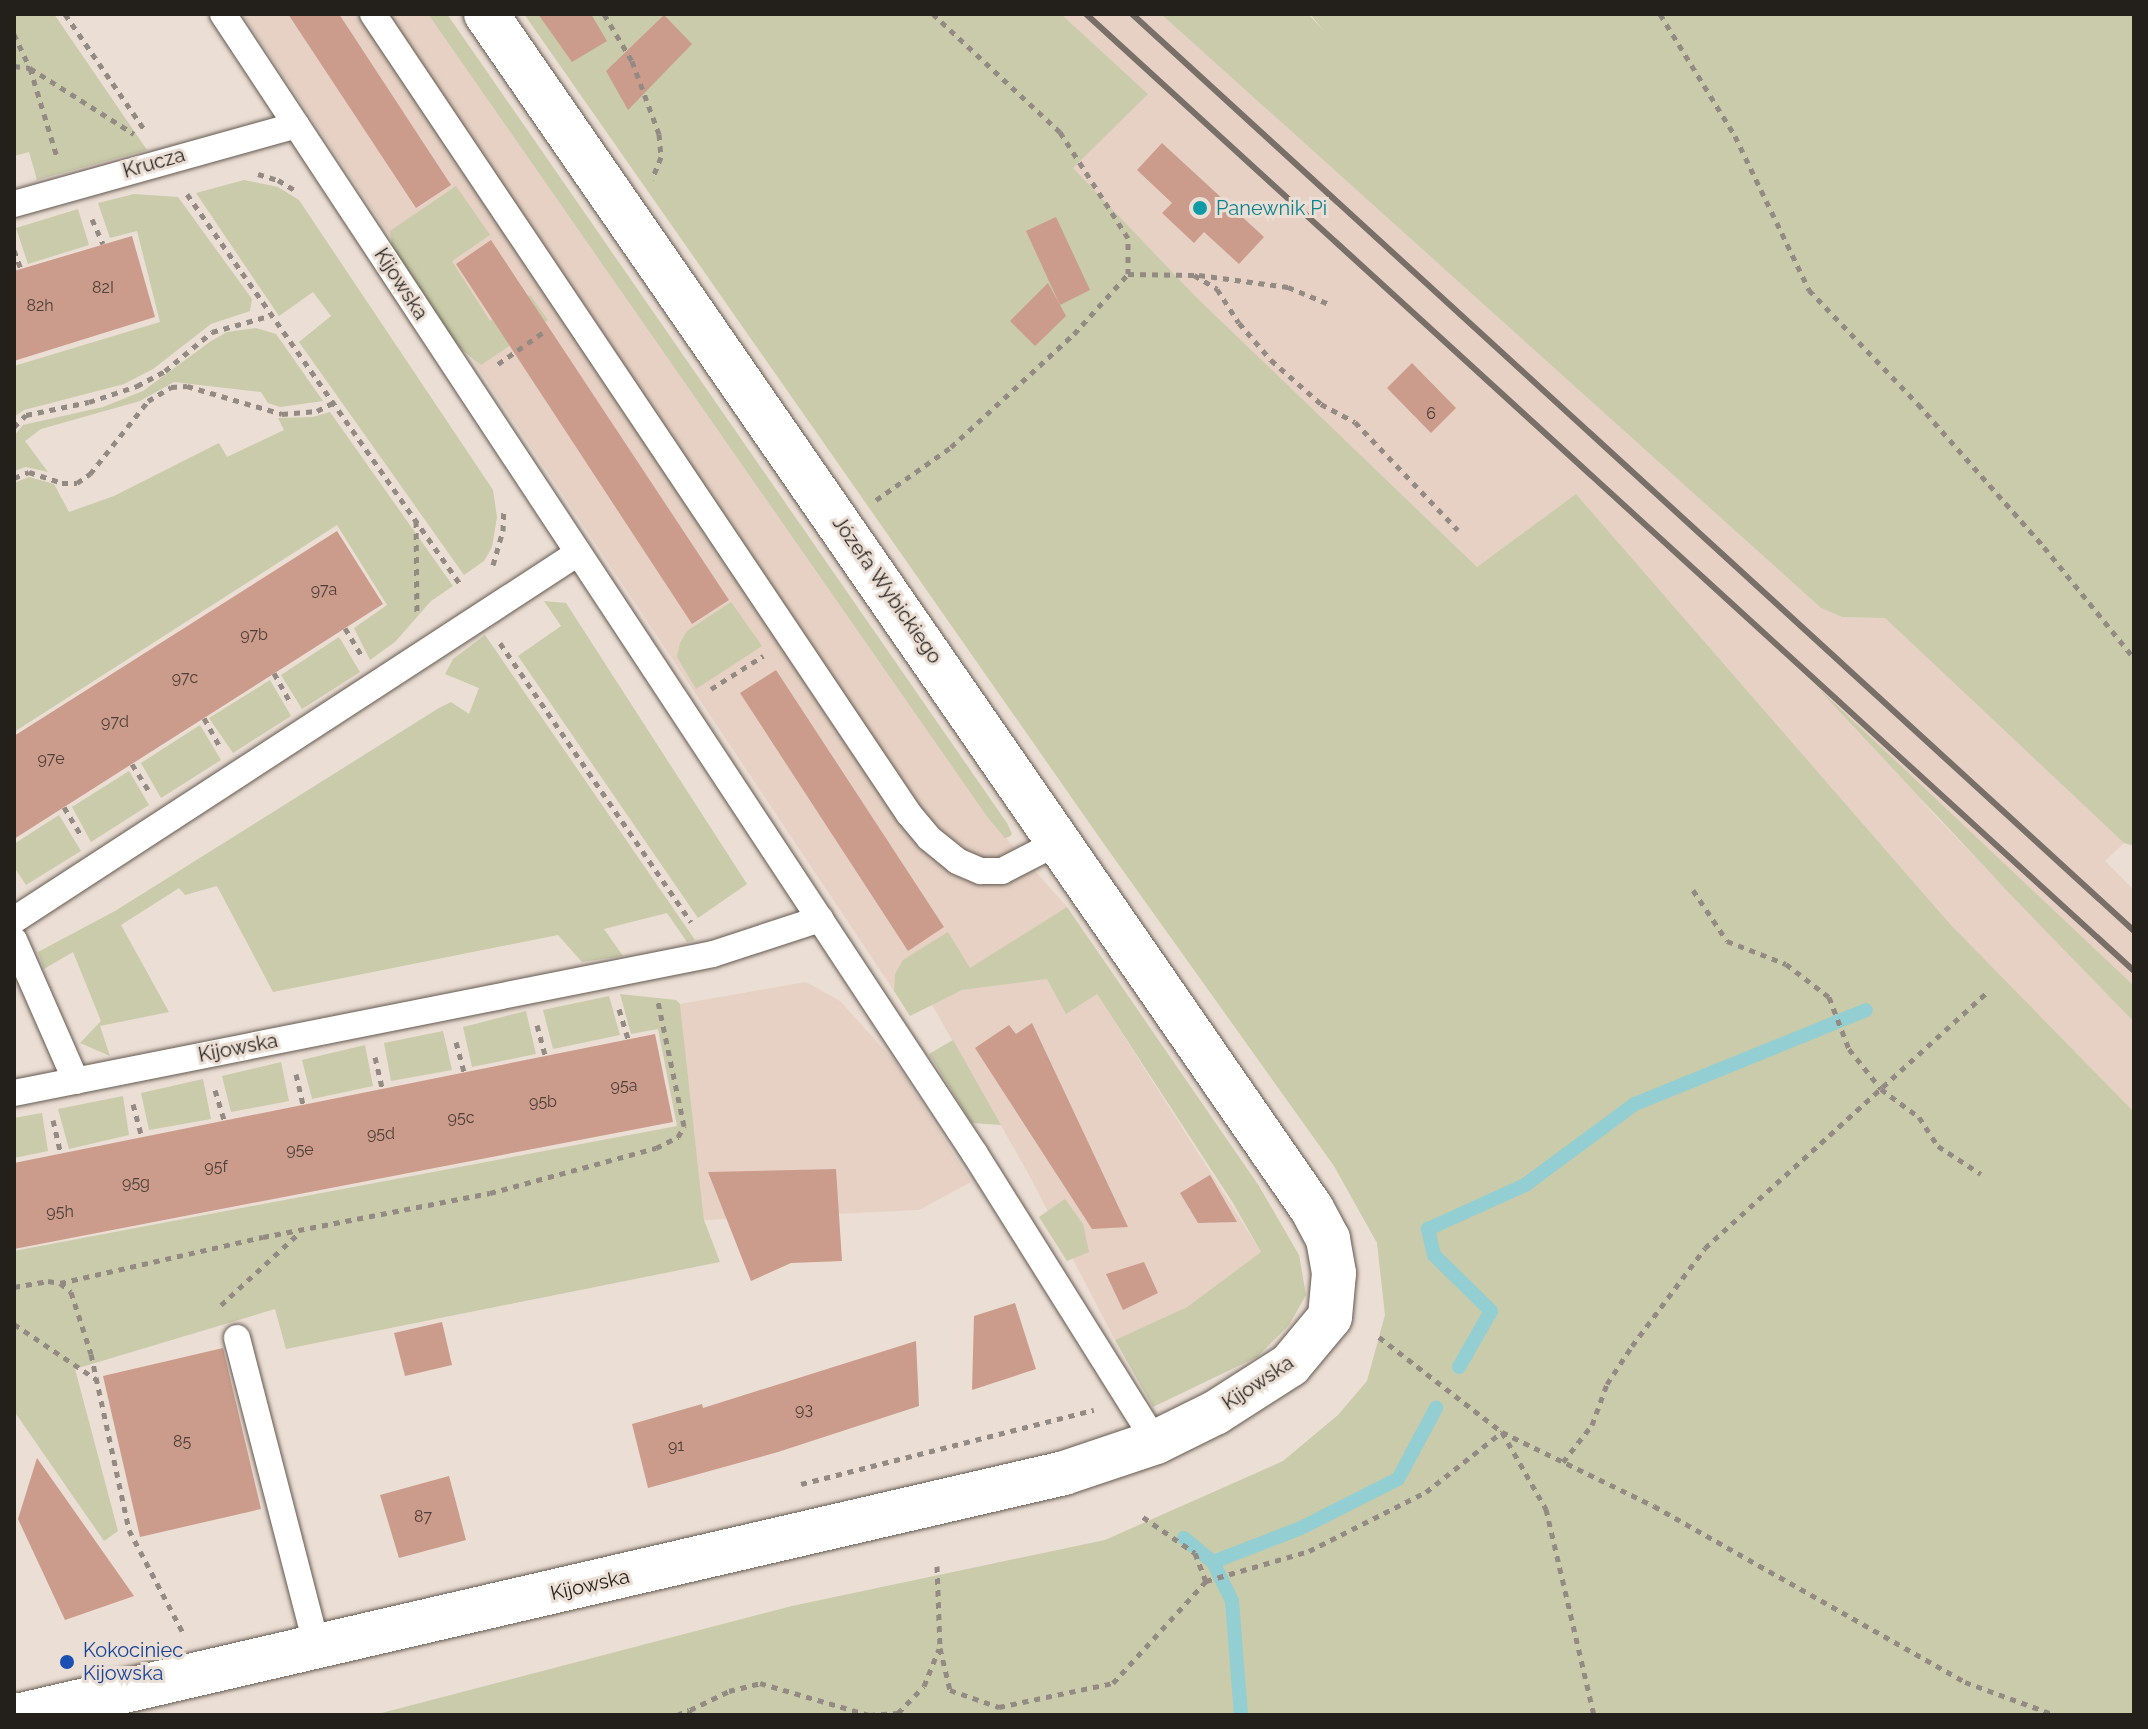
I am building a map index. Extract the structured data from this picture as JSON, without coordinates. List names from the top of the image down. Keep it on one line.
{"streets":{"street":["Kijowska","Józefa Wybickiego"],"lane":["Krucza"]},"crossings":[["Krucza","Kijowska"],["Kijowska","Józefa Wybickiego"]],"places":["Panewnik Pi","Kokociniec Kijowska"],"house_numbers":["82I","82h","6","97a","97b","97c","97d","97e","95a","95b","95c","95d","95e","95f","95g","95h","93","85","91","87"]}
